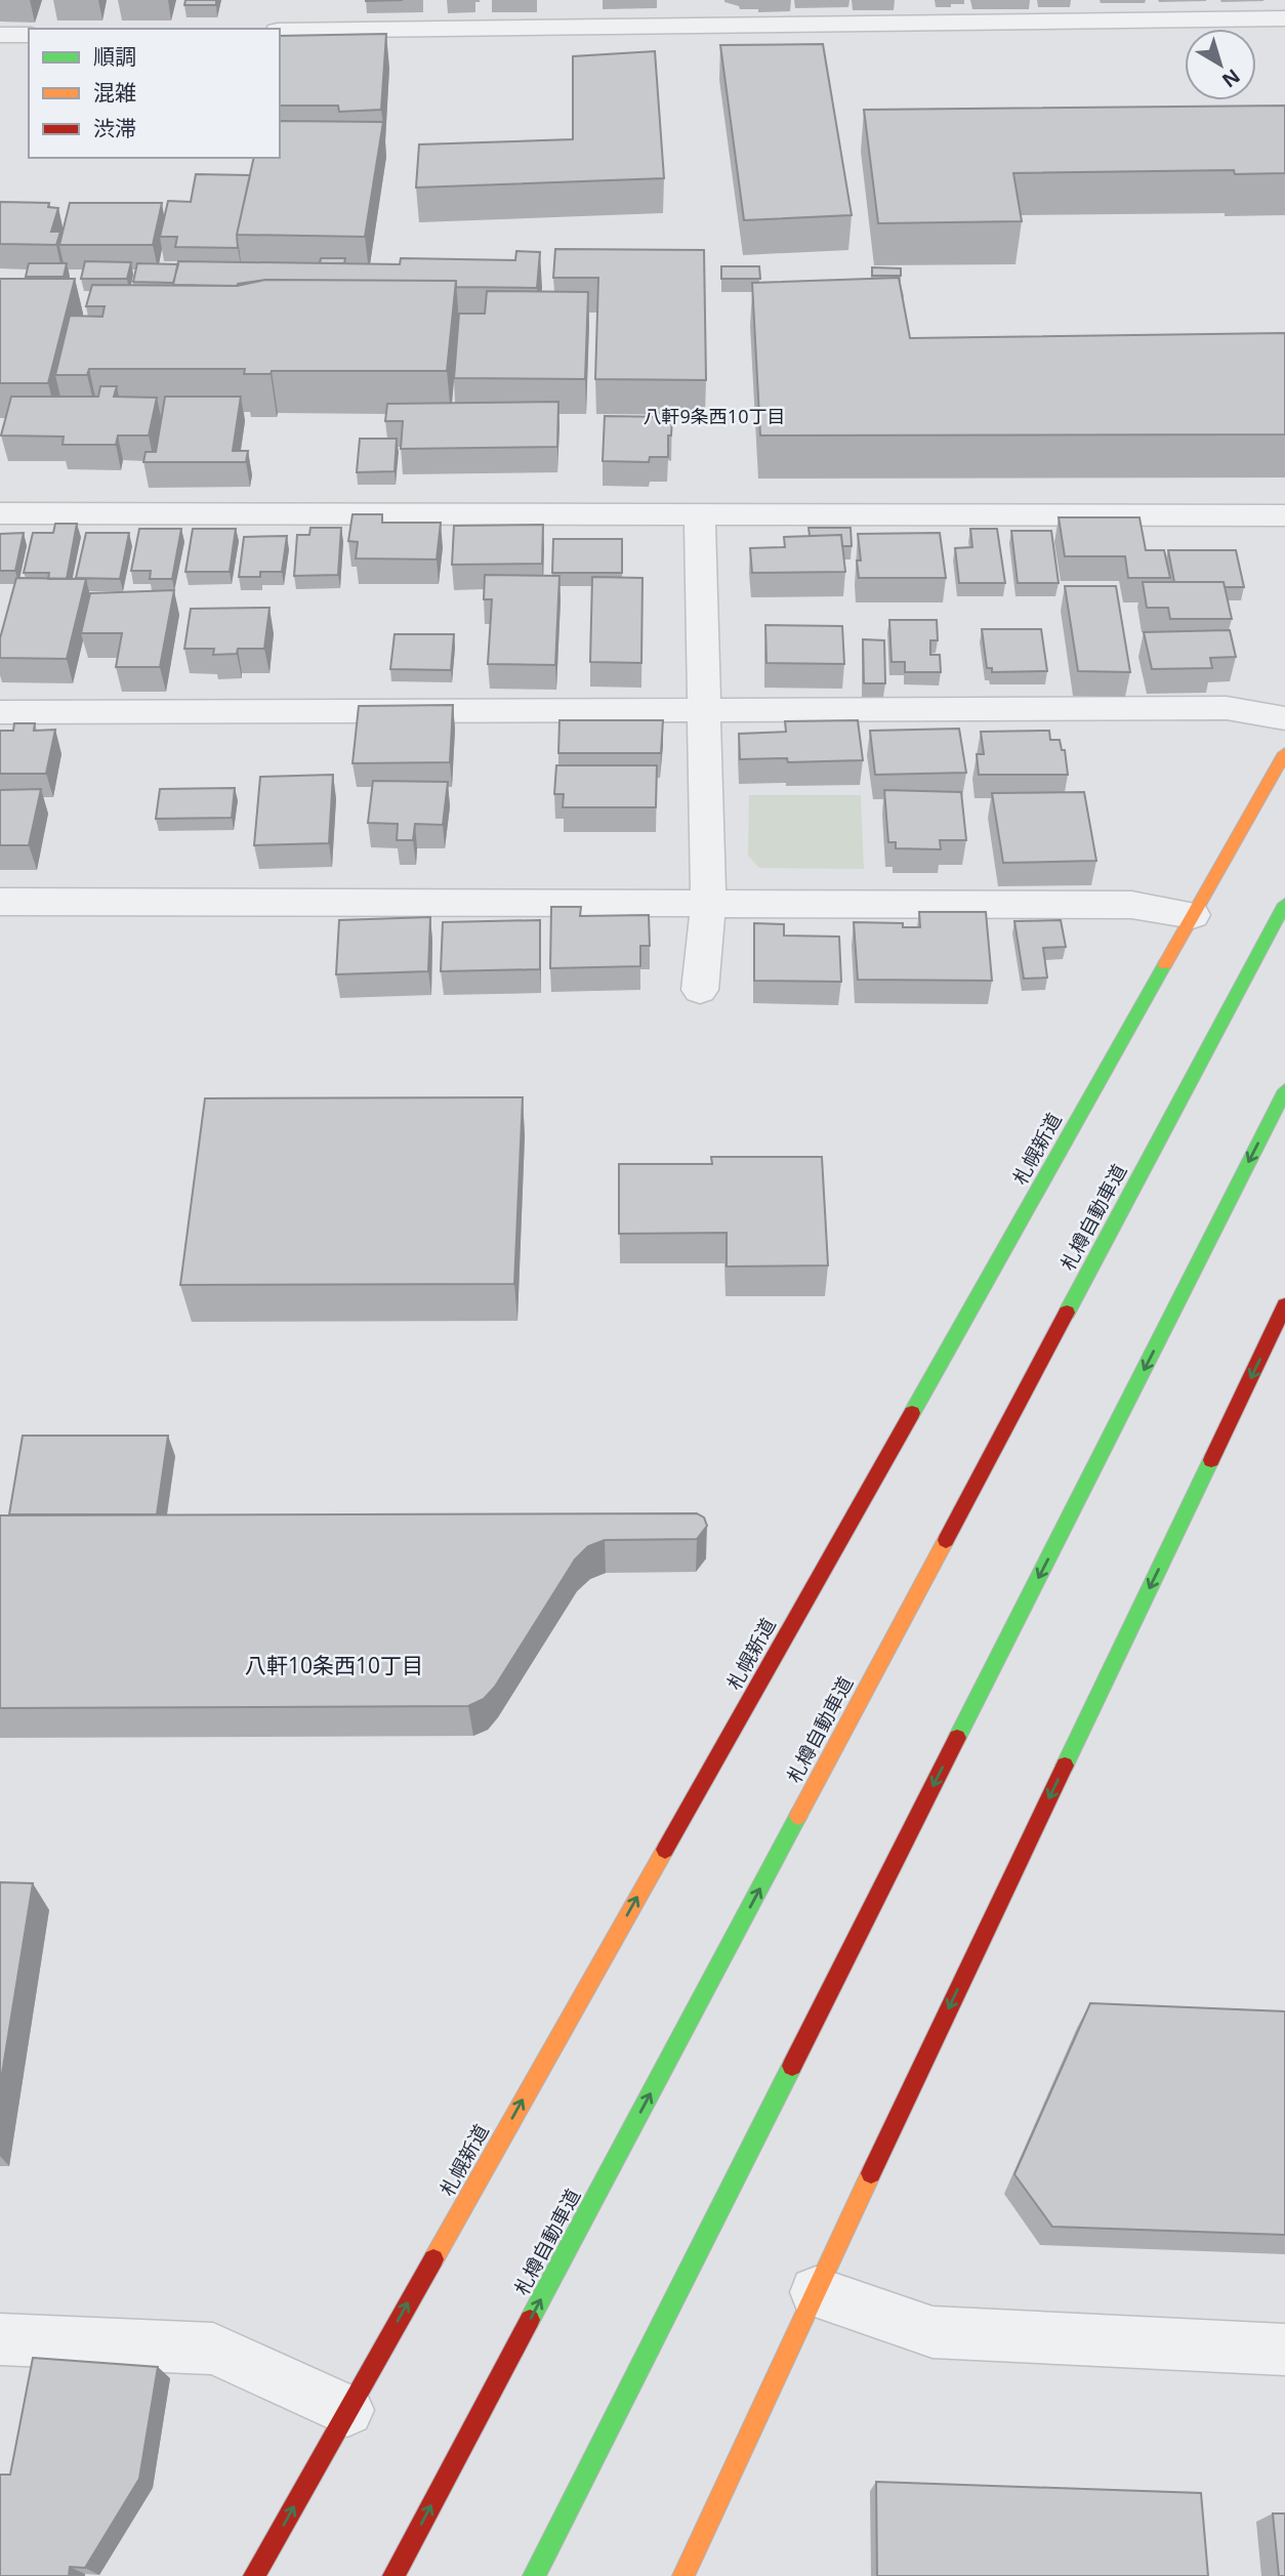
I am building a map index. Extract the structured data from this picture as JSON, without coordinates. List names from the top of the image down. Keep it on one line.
{"streets":{"highway":["札幌新道","札樽自動車道"]},"one_way":["札幌新道"],"districts":["八軒9条西10丁目","八軒10条西10丁目"],"legend":["順調","混雑","渋滞"],"north":"bottom right"}
